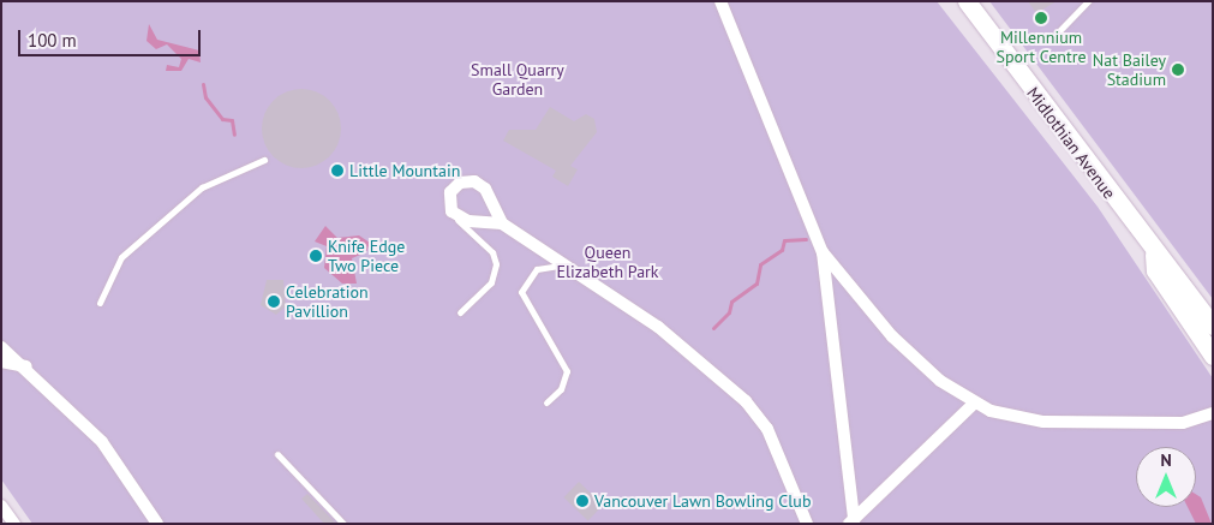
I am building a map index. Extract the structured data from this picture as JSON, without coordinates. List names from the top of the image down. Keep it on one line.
{"streets":{"street":["Midlothian Avenue"]},"parks":["Small Quarry Garden","Queen Elizabeth Park"],"places":["Millennium Sport Centre","Nat Bailey Stadium","Little Mountain","Knife Edge Two Piece","Celebration Pavillion","Vancouver Lawn Bowling Club"],"scale_bar":"100 m","north":"top"}
